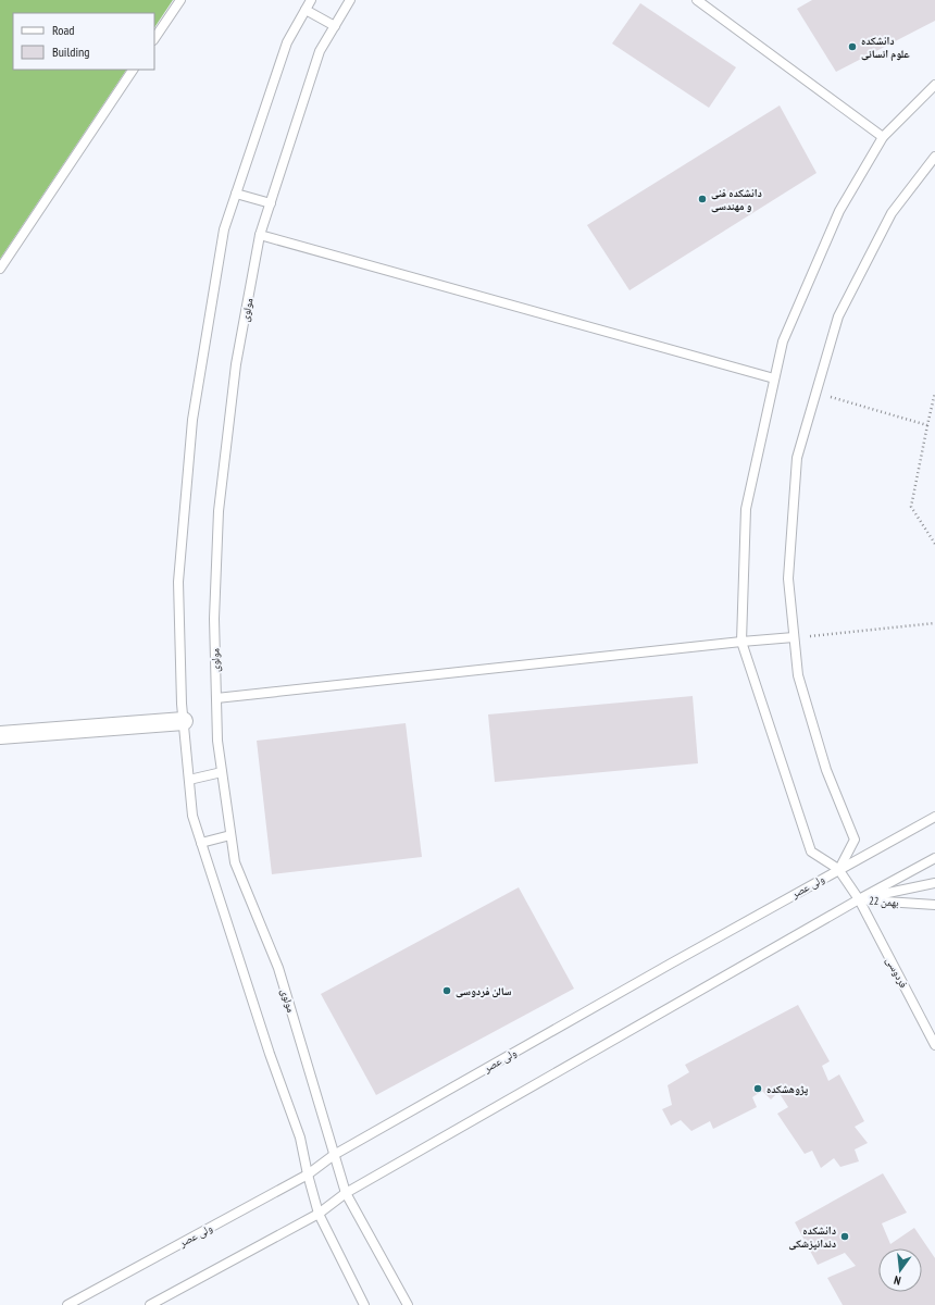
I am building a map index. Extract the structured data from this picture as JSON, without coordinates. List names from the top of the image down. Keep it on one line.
{"streets":{"lane":["مولوی","ولی عصر","22 بهمن","فردوسی"]},"crossings":[["مولوی","ولی عصر"],["ولی عصر","فردوسی"],["22 بهمن","فردوسی"]],"places":["دانشکده علوم انسانی","دانشکده فنی و مهندسی","سالن فردوسی","پژوهشکده","دانشکده دندانپزشکی"],"legend":["Road","Building"],"north":"bottom"}
